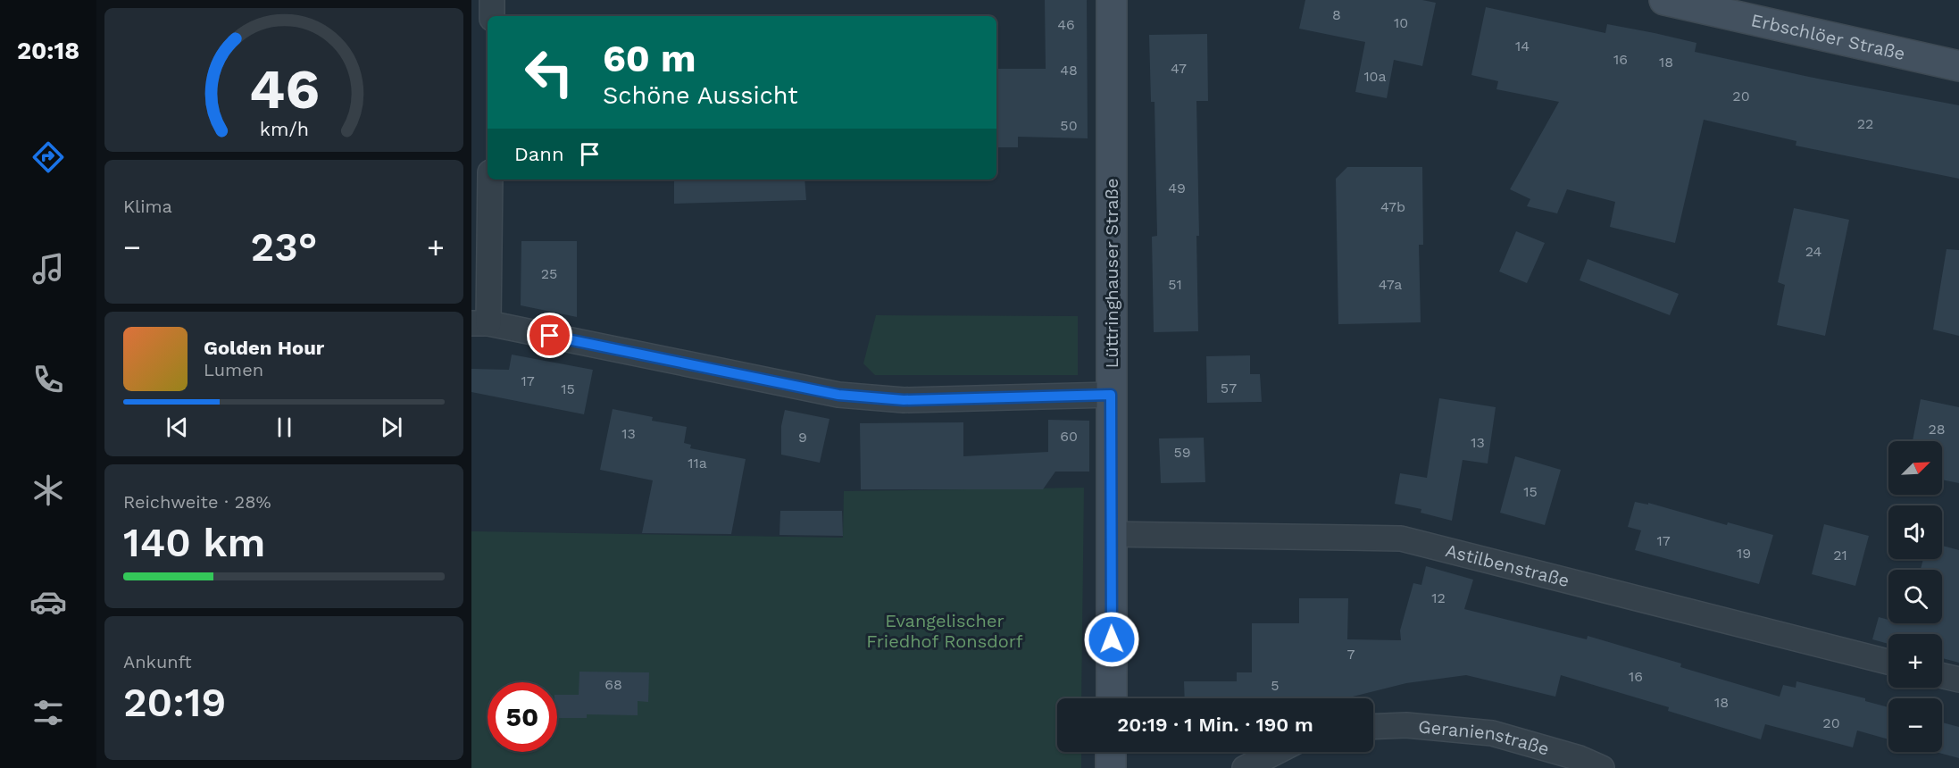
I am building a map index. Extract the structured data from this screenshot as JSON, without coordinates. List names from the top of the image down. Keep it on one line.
{"streets":{"main road":["Erbschlöer Straße","Lüttringhauser Straße"],"street":["Astilbenstraße","Geranienstraße"]},"crossings":[["Lüttringhauser Straße","Astilbenstraße"]],"parks":["Evangelischer Friedhof Ronsdorf"],"house_numbers":["8","10","46","14","16","18","47","48","10a","20","22","50","49","47b","24","25","51","47a","17","57","15","28","13","60","9","13","59","11a","15","17","19","21","12","7","16","68","5","18","20"],"north":"top right","page":{"tabs":"20:18","turn":["60 m","Schöne Aussicht"],"then":"Dann","tile":["Klima",["Reichweite · 28%","140 km"],["Ankunft","20:19"]],"heat":["−","23°","+"],"song":["Golden Hour","Lumen"],"map_buttons":["+","−"],"limit":"50","trip":"20:19 · 1 Min. · 190 m","gauge":["46","km/h"]}}
